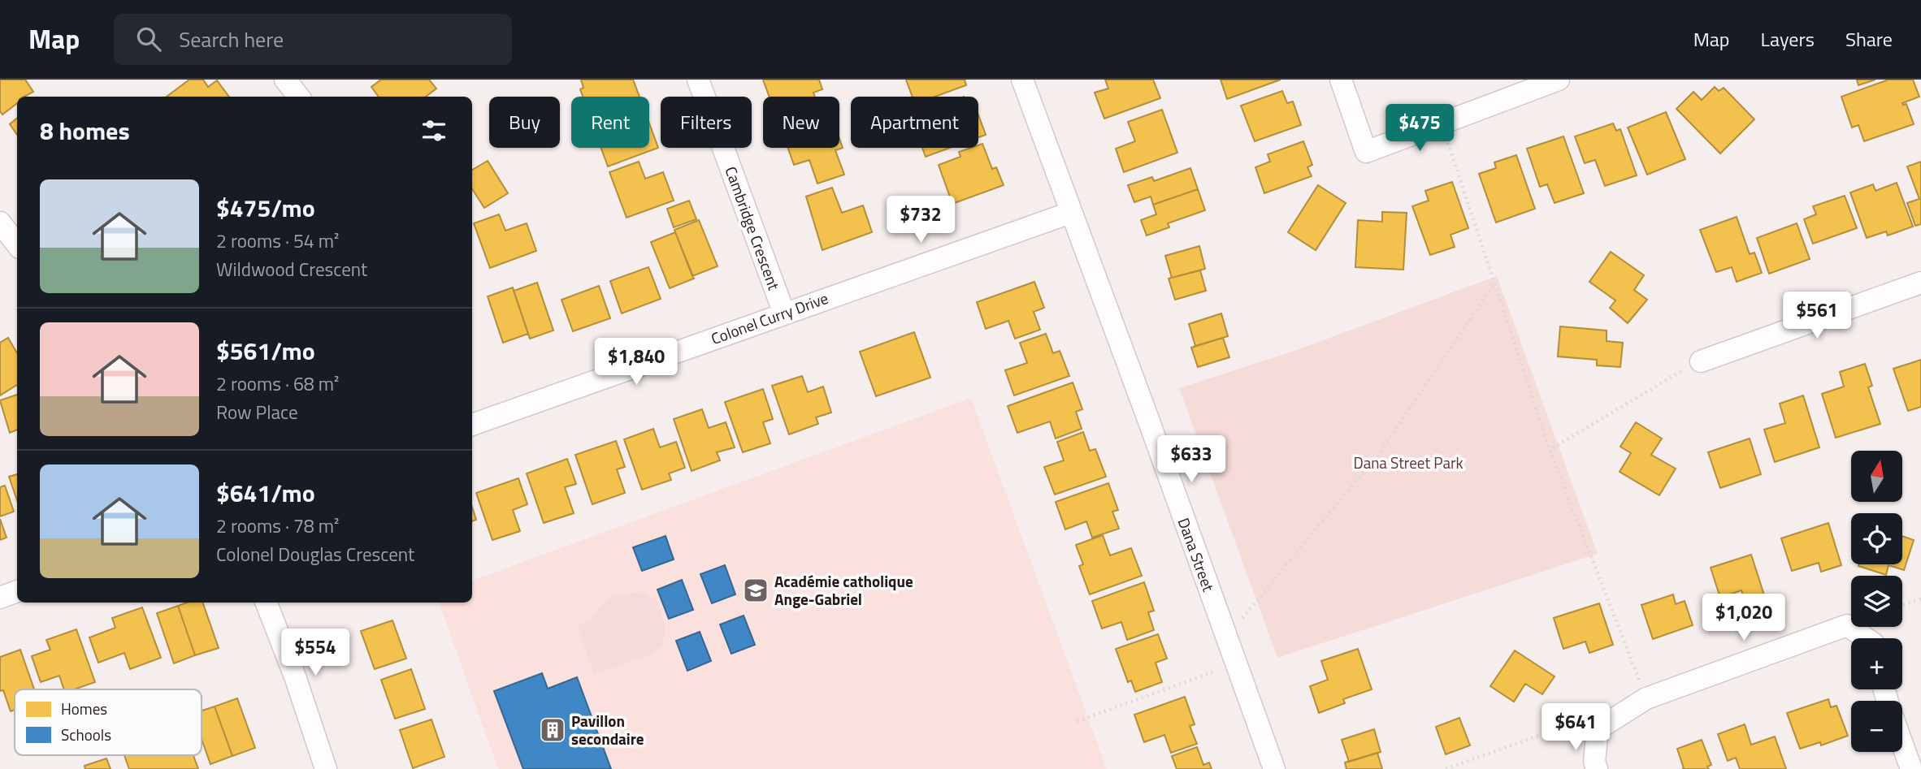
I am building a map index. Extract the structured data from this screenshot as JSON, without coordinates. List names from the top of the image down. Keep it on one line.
{"streets":{"street":["Cambridge Crescent","Colonel Curry Drive","Dana Street"]},"crossings":[["Cambridge Crescent","Colonel Curry Drive"],["Colonel Curry Drive","Dana Street"]],"parks":["Dana Street Park"],"places":{"school or university":["Académie catholique Ange-Gabriel"],"building":["Pavillon secondaire"]},"legend":["Homes","Schools"],"north":"top","page":{"header":"Map","search":"Search here","nav":["Map","Layers","Share"],"chip":["Buy","Rent","Filters","New","Apartment"],"heading":"8 homes","price":["$475","$732","$561","$1,840","$633","$1,020","$554","$641"],"list":[{"name":"$475/mo","note":"2 rooms · 54 m² · Wildwood Crescent"},{"name":"$561/mo","note":"2 rooms · 68 m² · Row Place"},{"name":"$641/mo","note":"2 rooms · 78 m² · Colonel Douglas Crescent"}],"map_buttons":["+","−"]}}
